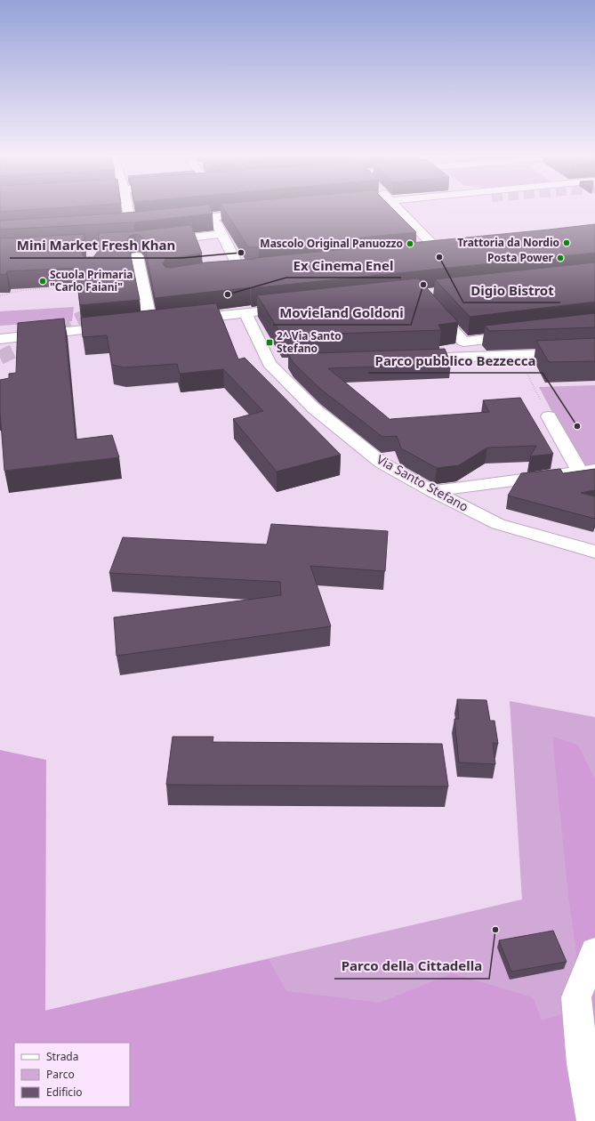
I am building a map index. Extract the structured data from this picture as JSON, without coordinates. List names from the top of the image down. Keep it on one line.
{"streets":{"street":["Via Santo Stefano"]},"places":{"other":["Trattoria da Nordio","Mascolo Original Panuozzo","Mini Market Fresh Khan","Digio Bistrot","Posta Power","Scuola Primaria \"Carlo Faiani\"","Movieland Goldoni","Ex Cinema Enel","Parco pubblico Bezzecca","Parco della Cittadella"],"transit":["2^ Via Santo Stefano"]},"legend":["Strada","Parco","Edificio"]}
